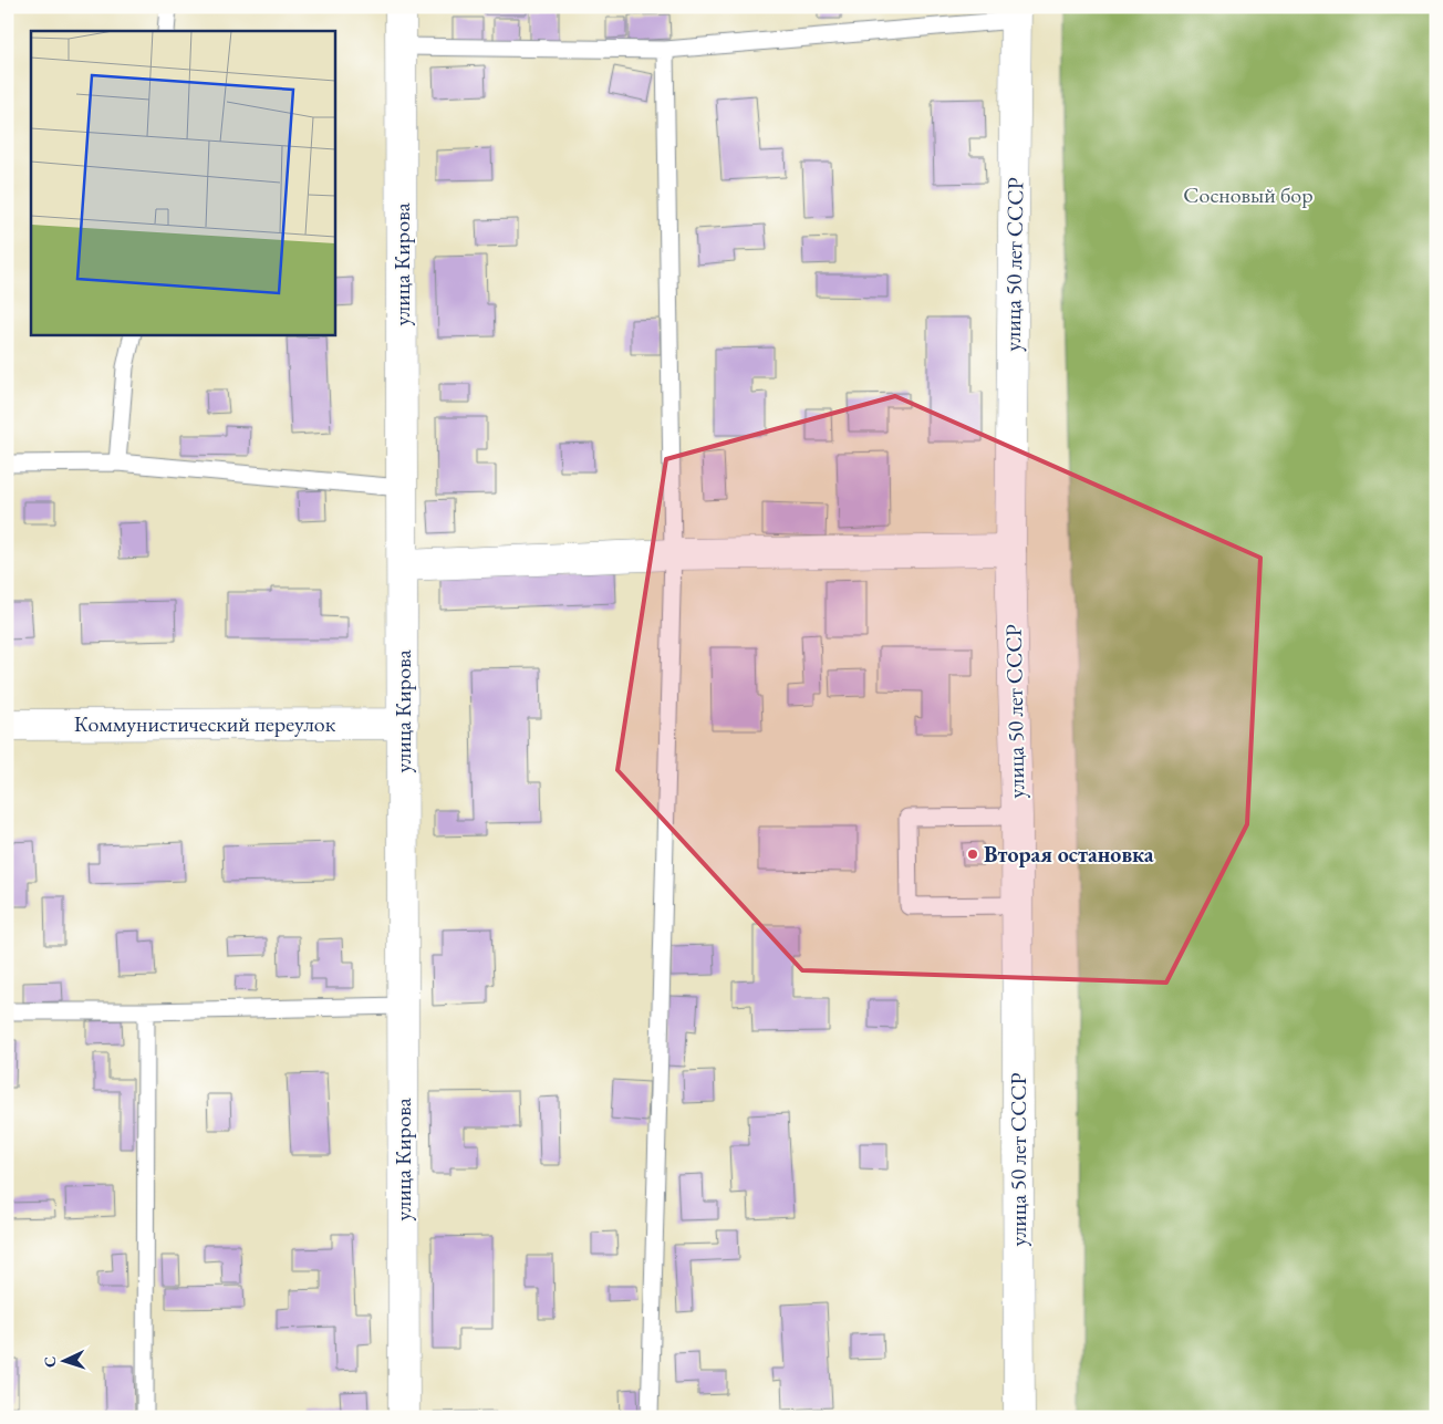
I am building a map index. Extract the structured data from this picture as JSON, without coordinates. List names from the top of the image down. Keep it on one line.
{"streets":{"street":["улица Кирова","улица 50 лет СССР","Коммунистический переулок"]},"crossings":[["улица Кирова","Коммунистический переулок"]],"parks":["Сосновый бор"],"places":["Вторая остановка"],"north":"left"}
